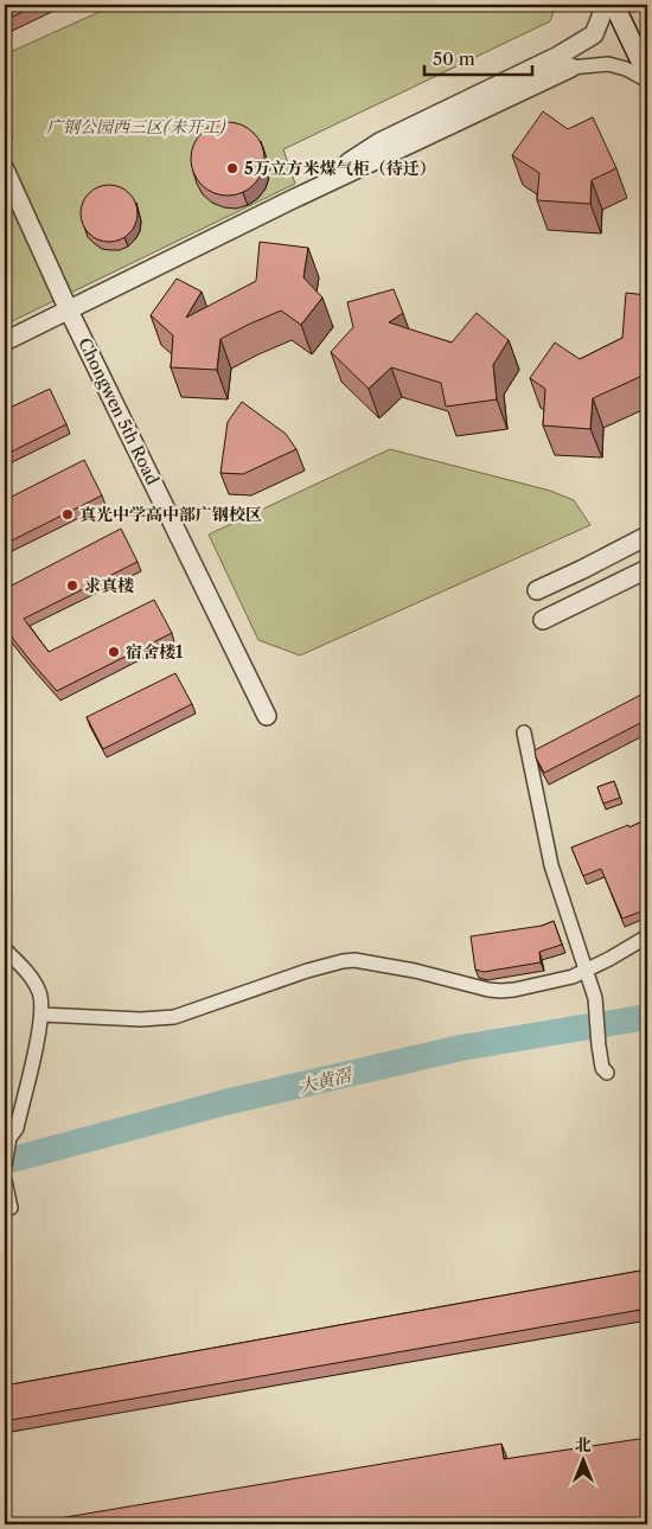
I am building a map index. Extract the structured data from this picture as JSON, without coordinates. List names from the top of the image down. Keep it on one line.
{"streets":{"street":["Chongwen 5th Road"]},"water":["大黄滘"],"parks":["广钢公园西三区(未开工)"],"places":["5万立方米煤气柜（待迁）","真光中学高中部广钢校区","求真楼","宿舍楼1"],"scale_bar":"50 m","north":"top"}
